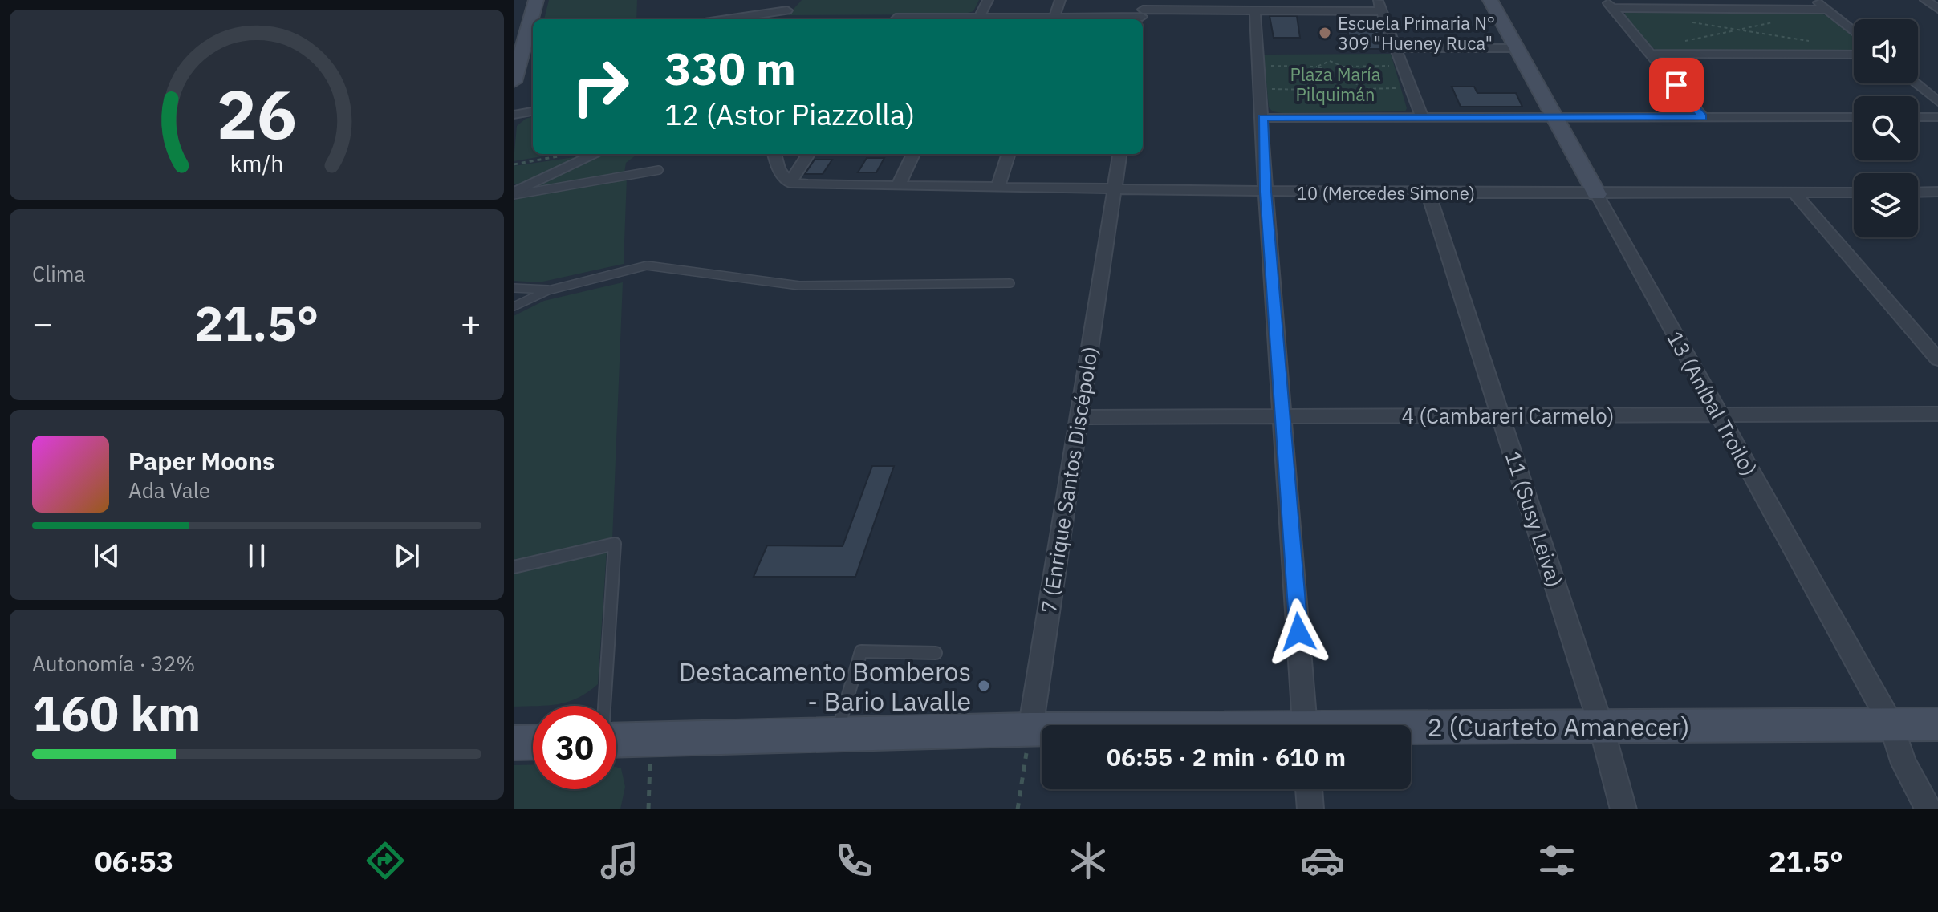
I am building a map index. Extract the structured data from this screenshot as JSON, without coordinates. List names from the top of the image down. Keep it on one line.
{"streets":{"street":["10 (Mercedes Simone)","13 (Aníbal Troilo)","4 (Cambareri Carmelo)","7 (Enrique Santos Discépolo)","11 (Susy Leiva)","2 (Cuarteto Amanecer)"]},"crossings":[["10 (Mercedes Simone)","13 (Aníbal Troilo)"],["10 (Mercedes Simone)","7 (Enrique Santos Discépolo)"],["10 (Mercedes Simone)","11 (Susy Leiva)"],["13 (Aníbal Troilo)","4 (Cambareri Carmelo)"],["13 (Aníbal Troilo)","2 (Cuarteto Amanecer)"],["4 (Cambareri Carmelo)","7 (Enrique Santos Discépolo)"],["4 (Cambareri Carmelo)","11 (Susy Leiva)"],["7 (Enrique Santos Discépolo)","2 (Cuarteto Amanecer)"],["11 (Susy Leiva)","2 (Cuarteto Amanecer)"]],"parks":["Plaza María Pilquimán"],"places":["Escuela Primaria N° 309 \"Hueney Ruca\"","Destacamento Bomberos - Bario Lavalle"],"page":{"turn":["330 m","12 (Astor Piazzolla)"],"tile":["Clima",["Autonomía · 32%","160 km"]],"heat":["−","21.5°","+"],"song":["Paper Moons","Ada Vale"],"limit":"30","trip":"06:55 · 2 min · 610 m","tabs":["06:53","21.5°"],"gauge":["26","km/h"]}}
